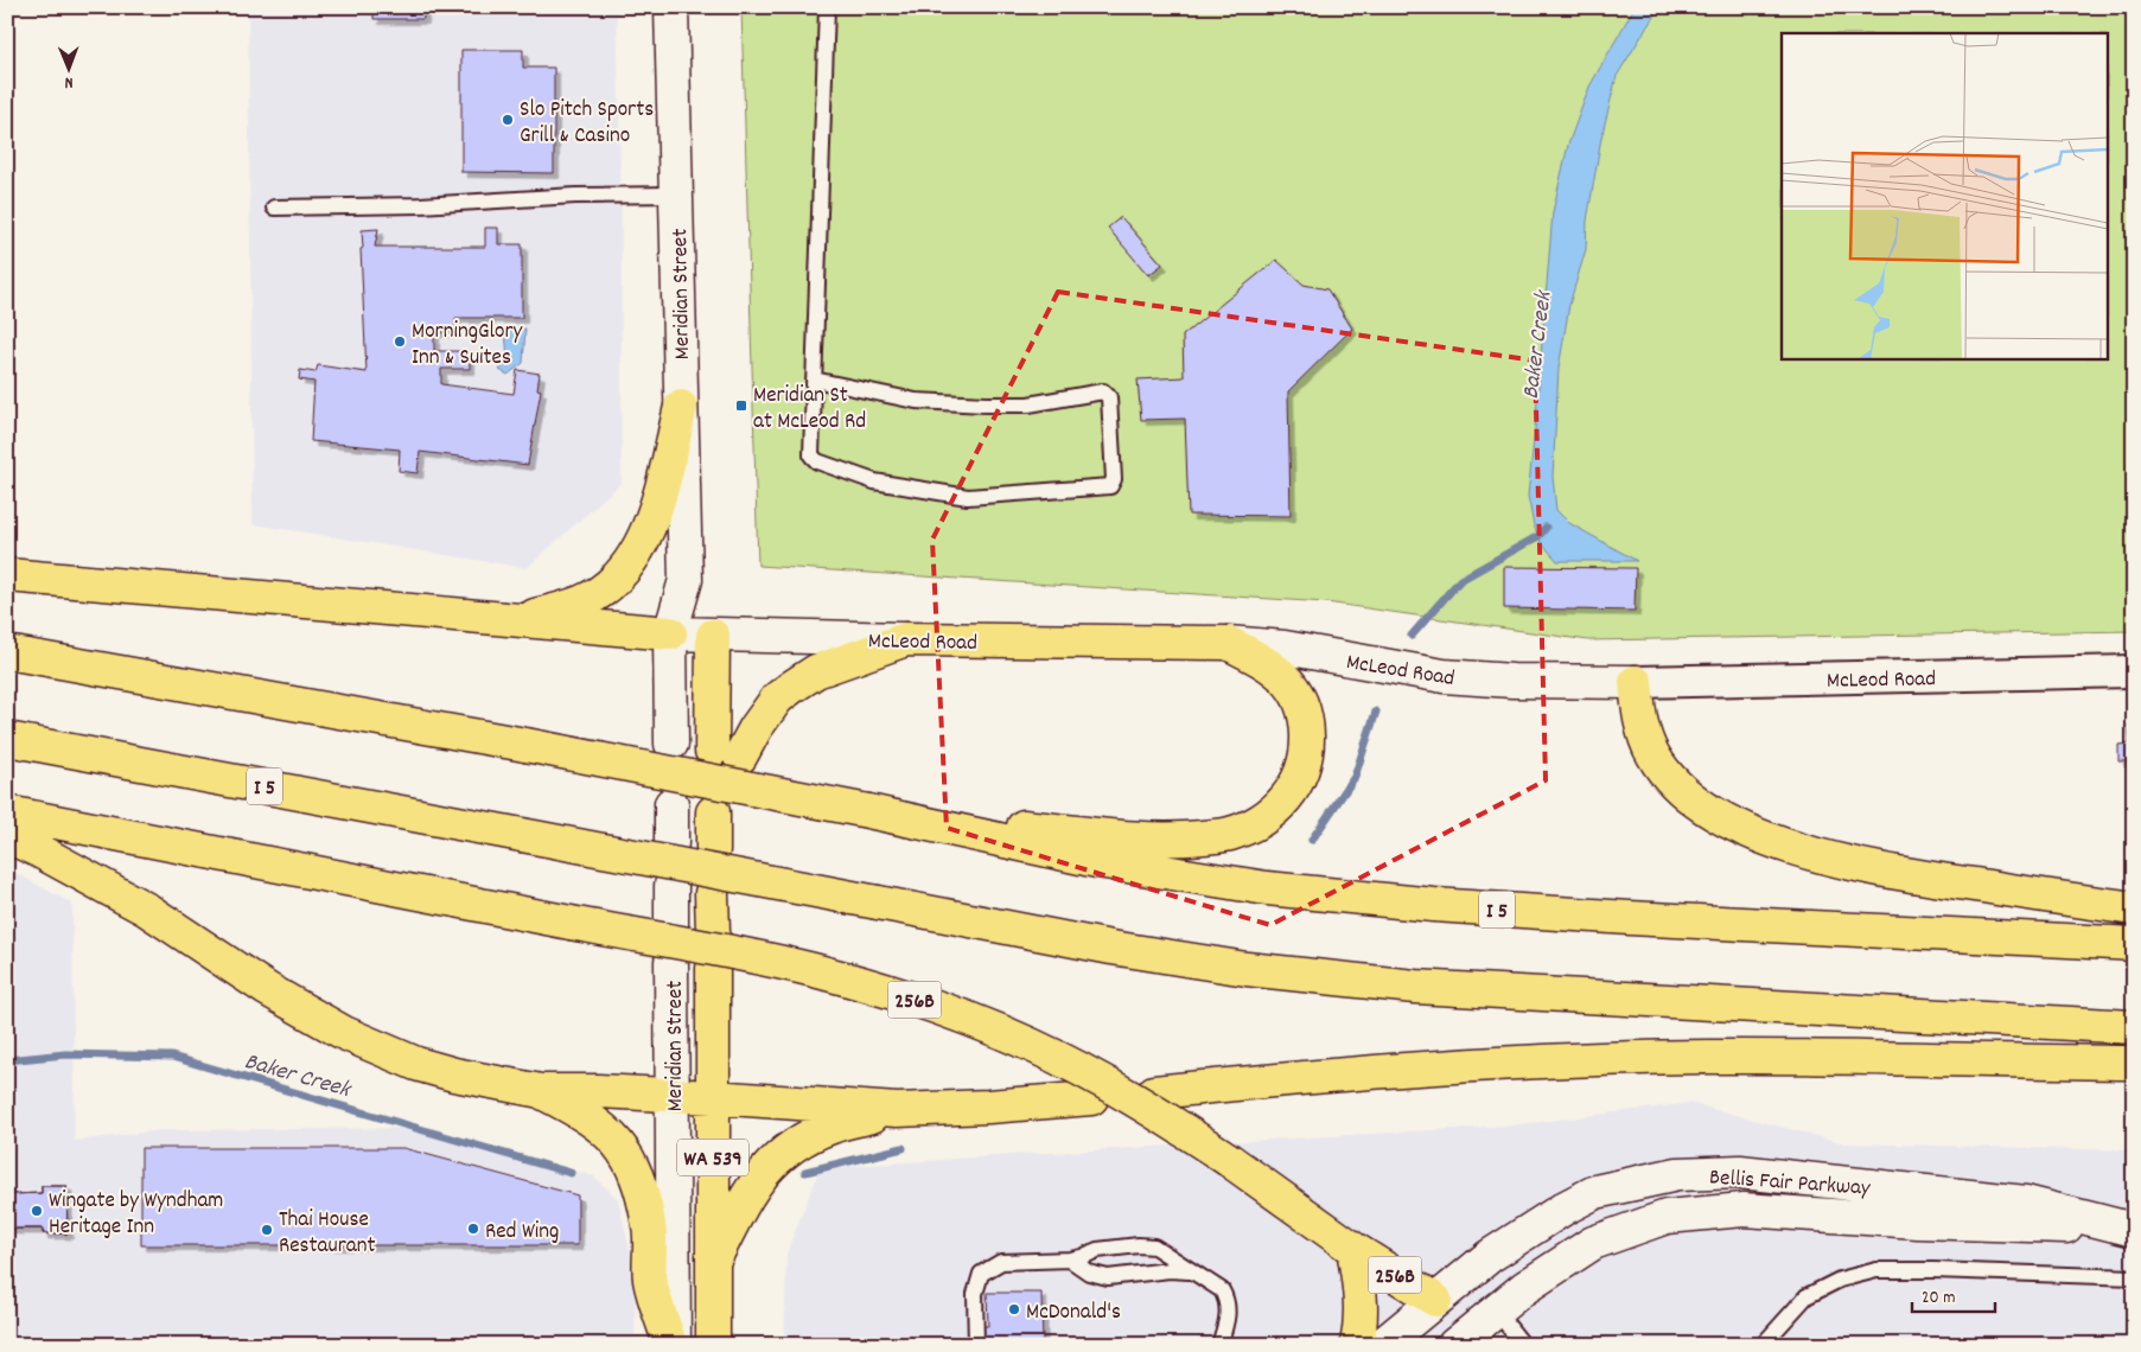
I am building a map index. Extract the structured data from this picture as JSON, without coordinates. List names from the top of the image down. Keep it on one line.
{"streets":{"highway":["Meridian Street","McLeod Road","I 5","256B","WA 539"],"main road":["Bellis Fair Parkway"]},"crossings":[["Meridian Street","McLeod Road"],["256B","Bellis Fair Parkway"]],"water":["Baker Creek"],"places":{"other":["Slo Pitch Sports Grill & Casino","MorningGlory Inn & Suites","Wingate by Wyndham Heritage Inn","Red Wing","Thai House Restaurant","McDonald's"],"transit":["Meridian St at McLeod Rd"]},"scale_bar":"20 m","north":"bottom"}
